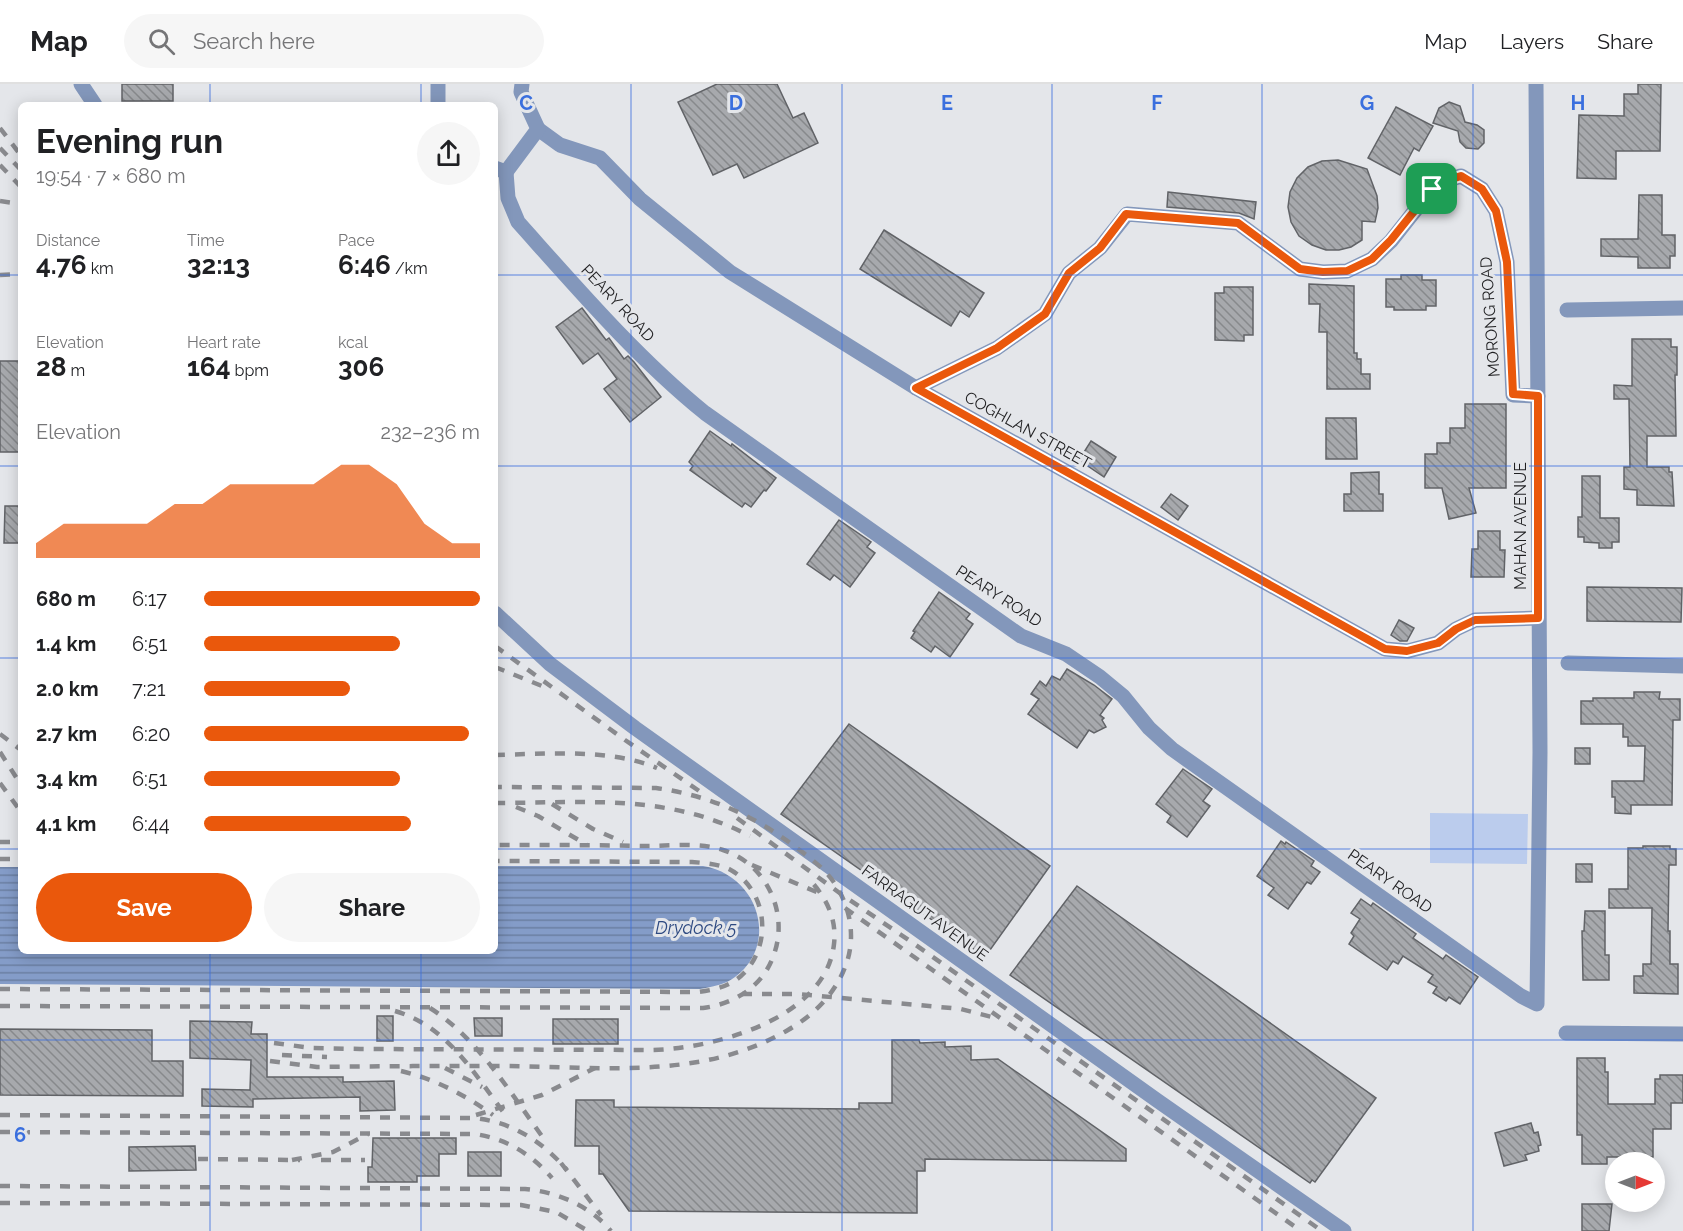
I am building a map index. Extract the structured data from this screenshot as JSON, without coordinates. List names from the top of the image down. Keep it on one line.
{"streets":{"street":["PEARY ROAD","MORONG ROAD","COGHLAN STREET","MAHAN AVENUE","FARRAGUT AVENUE"]},"crossings":[["PEARY ROAD","MAHAN AVENUE"],["MORONG ROAD","COGHLAN STREET"],["MORONG ROAD","MAHAN AVENUE"],["COGHLAN STREET","MAHAN AVENUE"]],"water":["Drydock 5"],"north":"right","page":{"header":"Map","search":"Search here","nav":["Map","Layers","Share"],"heading":["Evening run","19:54 · 7 × 680 m"],"stats":[["Distance","4.76 km"],["Time","32:13"],["Pace","6:46 /km"],["Elevation","28 m"],["Heart rate","164 bpm"],["kcal","306"]],"chart":["Elevation","232–236 m"],"list":[{"name":"680 m","note":"6:17"},{"name":"1.4 km","note":"6:51"},{"name":"2.0 km","note":"7:21"},{"name":"2.7 km","note":"6:20"},{"name":"3.4 km","note":"6:51"},{"name":"4.1 km","note":"6:44"}],"buttons":["Save","Share"]},"grid":{"columns":["C","D","E","F","G","H"],"rows":["6"]}}
